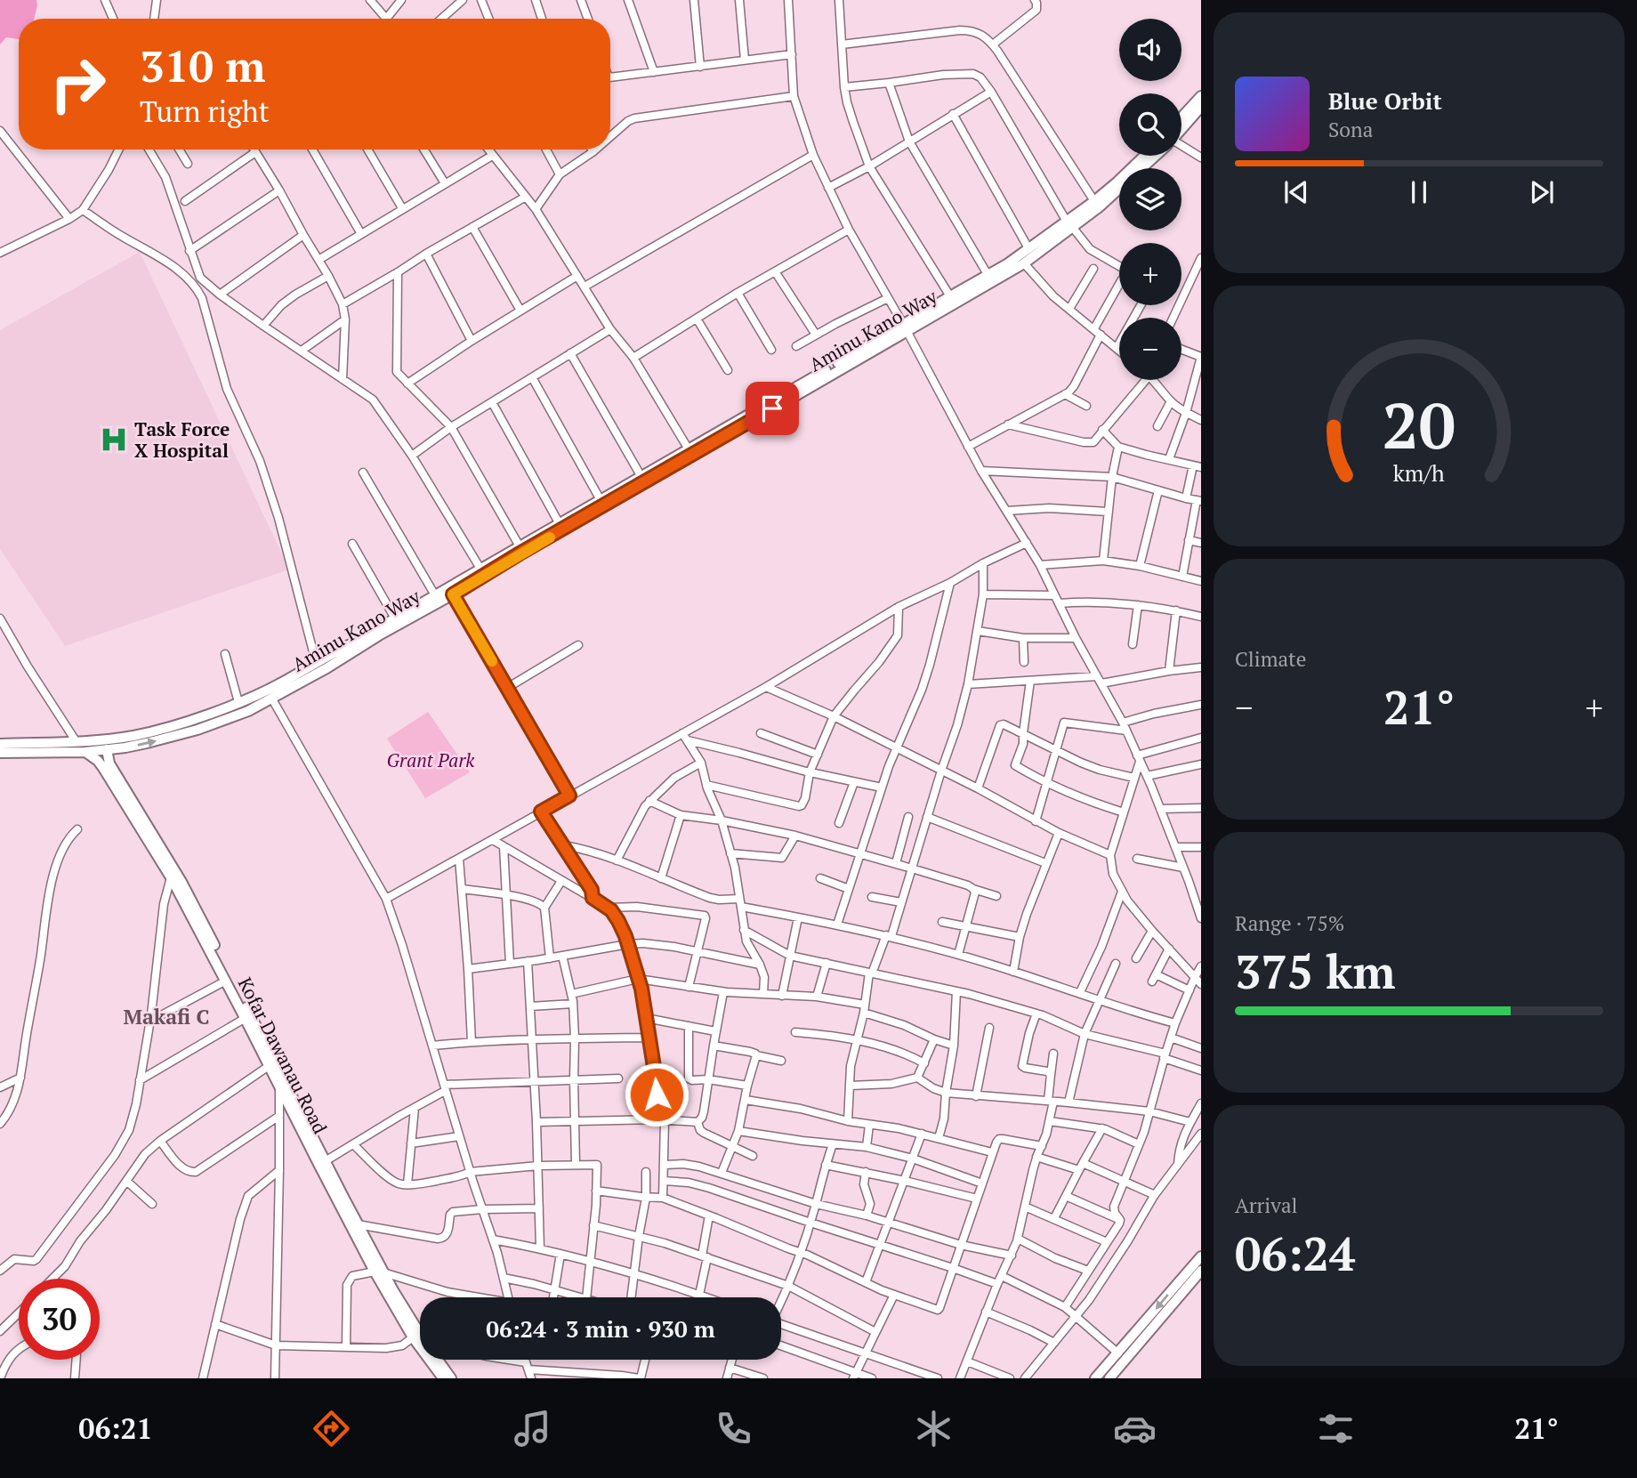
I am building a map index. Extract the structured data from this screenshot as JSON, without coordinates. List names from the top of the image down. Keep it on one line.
{"streets":{"main road":["Aminu Kano Way","Kofar Dawanau Road"]},"crossings":[["Aminu Kano Way","Kofar Dawanau Road"]],"districts":["Makafi C"],"parks":["Grant Park"],"places":{"hospital":["Task Force X Hospital"]},"page":{"map_buttons":["+","−"],"turn":["310 m","Turn right"],"song":["Blue Orbit","Sona"],"tile":["Climate",["Range · 75%","375 km"],["Arrival","06:24"]],"heat":["−","21°","+"],"limit":"30","trip":"06:24 · 3 min · 930 m","tabs":["06:21","21°"],"gauge":["20","km/h"]}}
